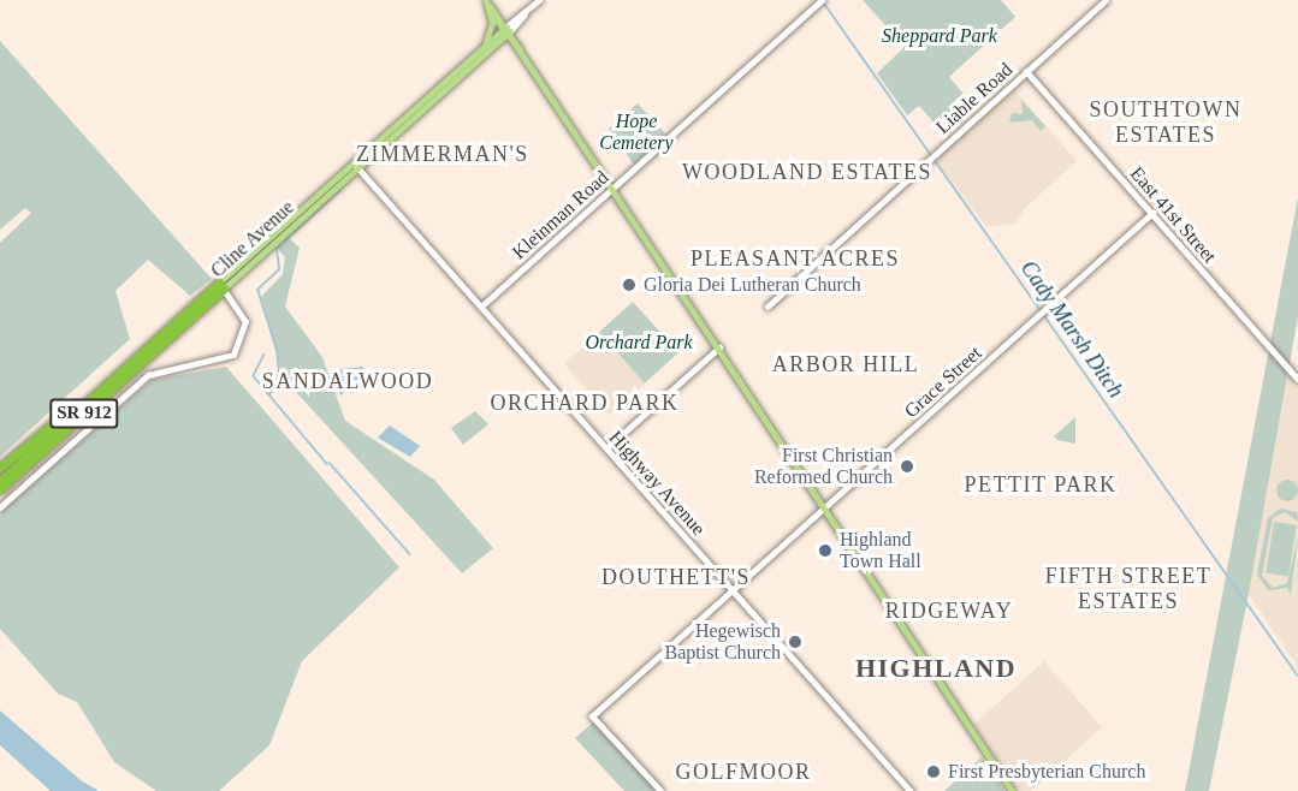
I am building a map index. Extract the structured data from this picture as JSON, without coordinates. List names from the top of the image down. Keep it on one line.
{"streets":{"highway":["Cline Avenue","SR 912"],"street":["Liable Road","Kleinman Road","East 41st Street","Grace Street","Highway Avenue"]},"crossings":[["Liable Road","East 41st Street"],["Kleinman Road","Highway Avenue"],["East 41st Street","Grace Street"],["Cline Avenue","Highway Avenue"],["Grace Street","Highway Avenue"]],"districts":["SOUTHTOWN ESTATES","ZIMMERMAN'S","WOODLAND ESTATES","PLEASANT ACRES","ARBOR HILL","SANDALWOOD","ORCHARD PARK","PETTIT PARK","DOUTHETT'S","FIFTH STREET ESTATES","RIDGEWAY","HIGHLAND","GOLFMOOR"],"water":["Cady Marsh Ditch"],"parks":["Sheppard Park","Hope Cemetery","Orchard Park"],"places":["Gloria Dei Lutheran Church","First Christian Reformed Church","Highland Town Hall","Hegewisch Baptist Church","First Presbyterian Church"]}
